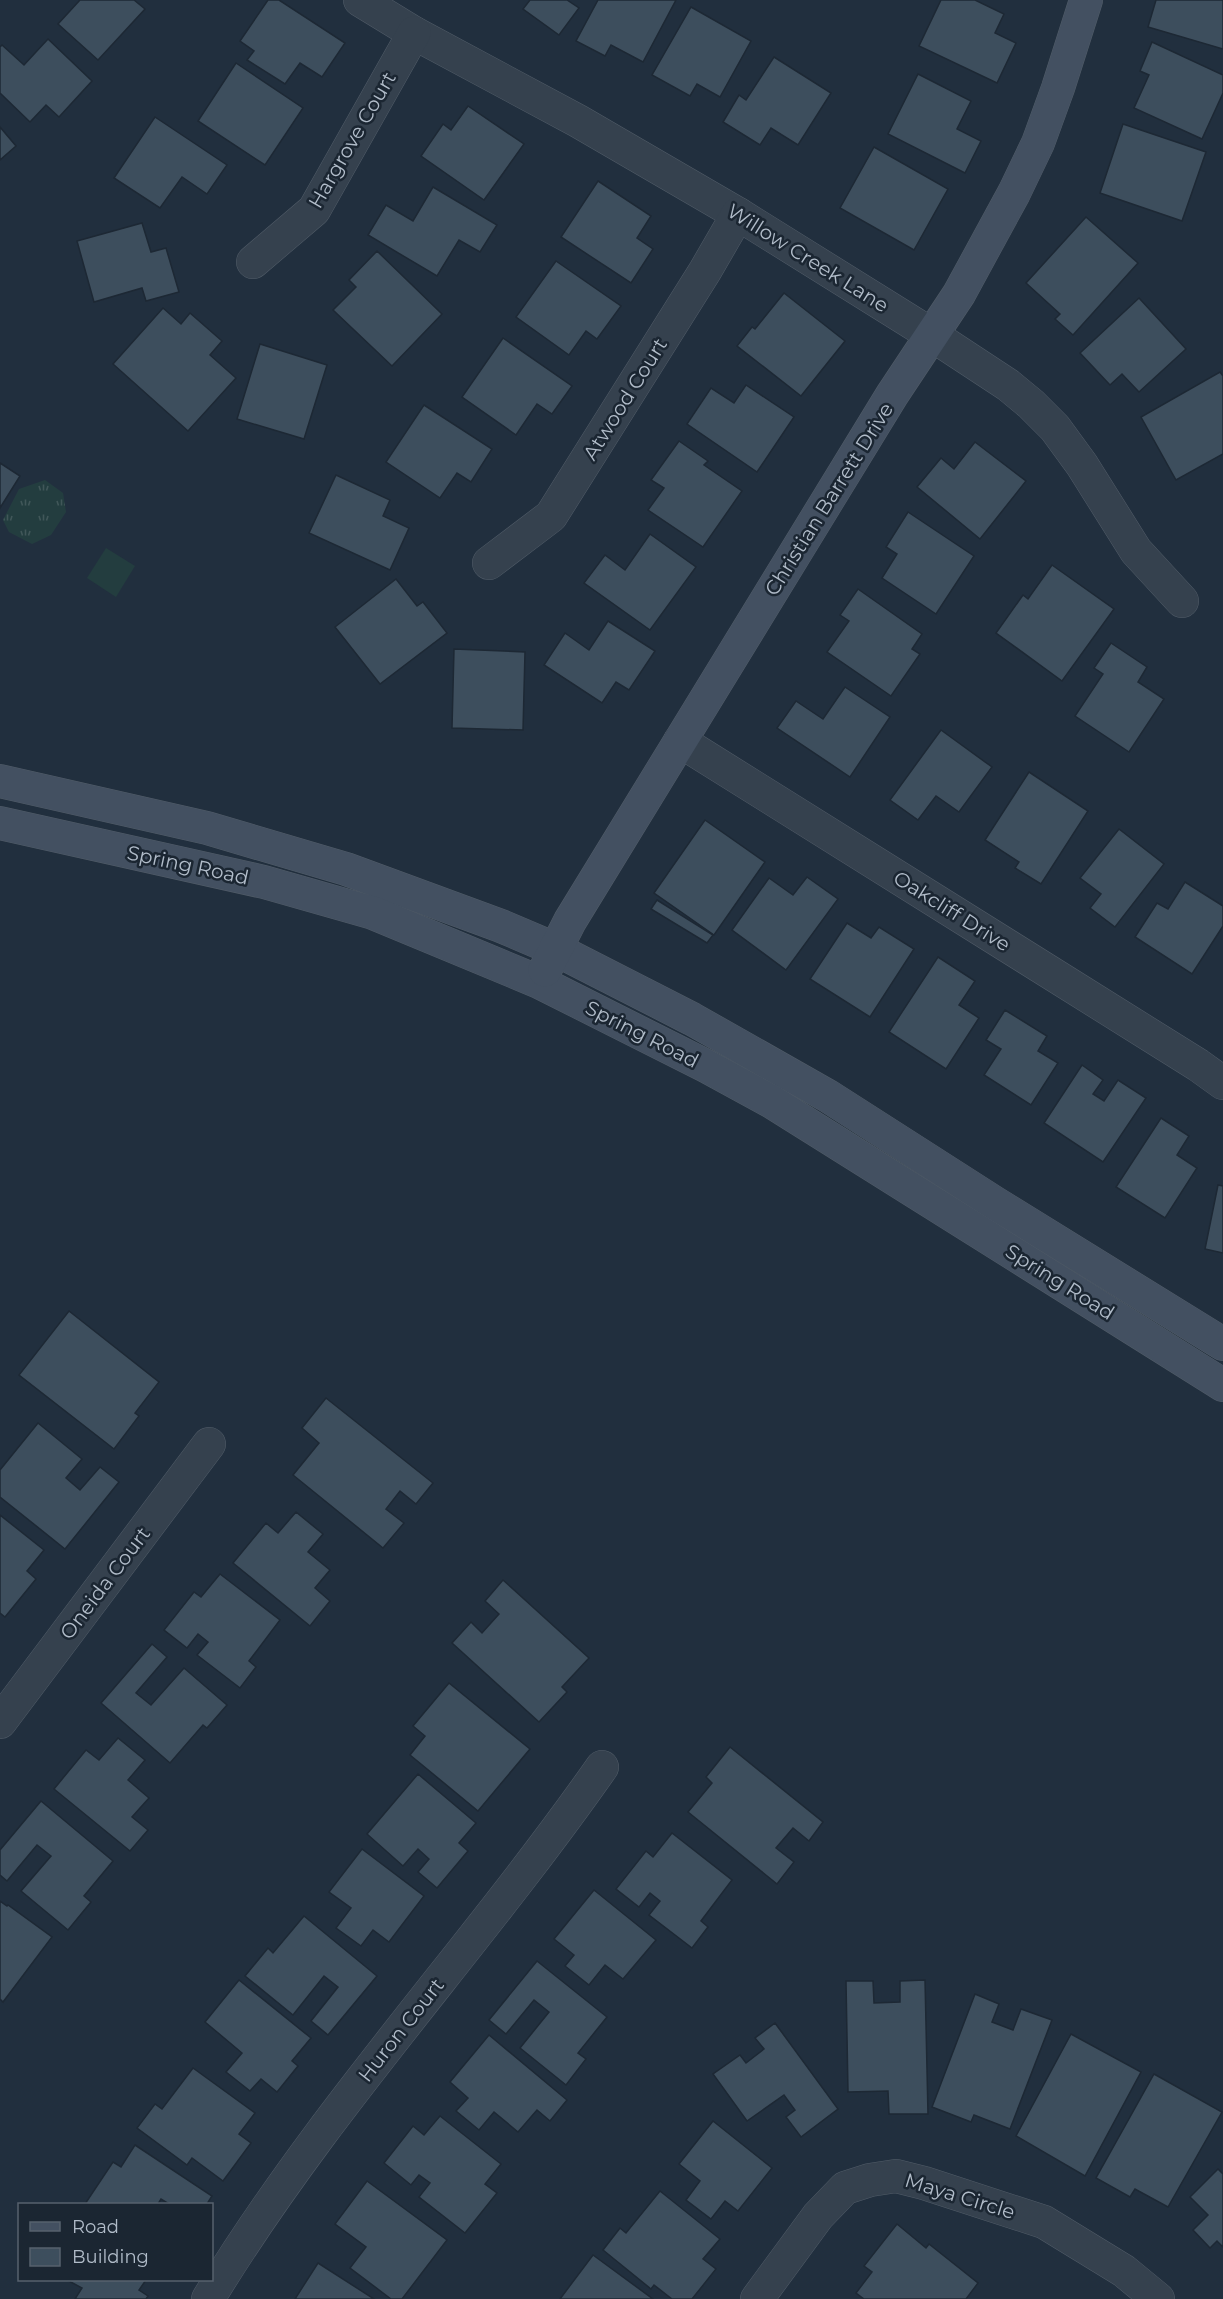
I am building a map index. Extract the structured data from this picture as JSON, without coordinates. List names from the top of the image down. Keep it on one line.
{"streets":{"main road":["Christian Barrett Drive","Spring Road"],"street":["Hargrove Court","Willow Creek Lane","Atwood Court","Oakcliff Drive","Oneida Court","Huron Court","Maya Circle"]},"crossings":[["Hargrove Court","Willow Creek Lane"],["Willow Creek Lane","Atwood Court"],["Willow Creek Lane","Christian Barrett Drive"],["Christian Barrett Drive","Spring Road"],["Christian Barrett Drive","Oakcliff Drive"]],"legend":["Road","Building"]}
